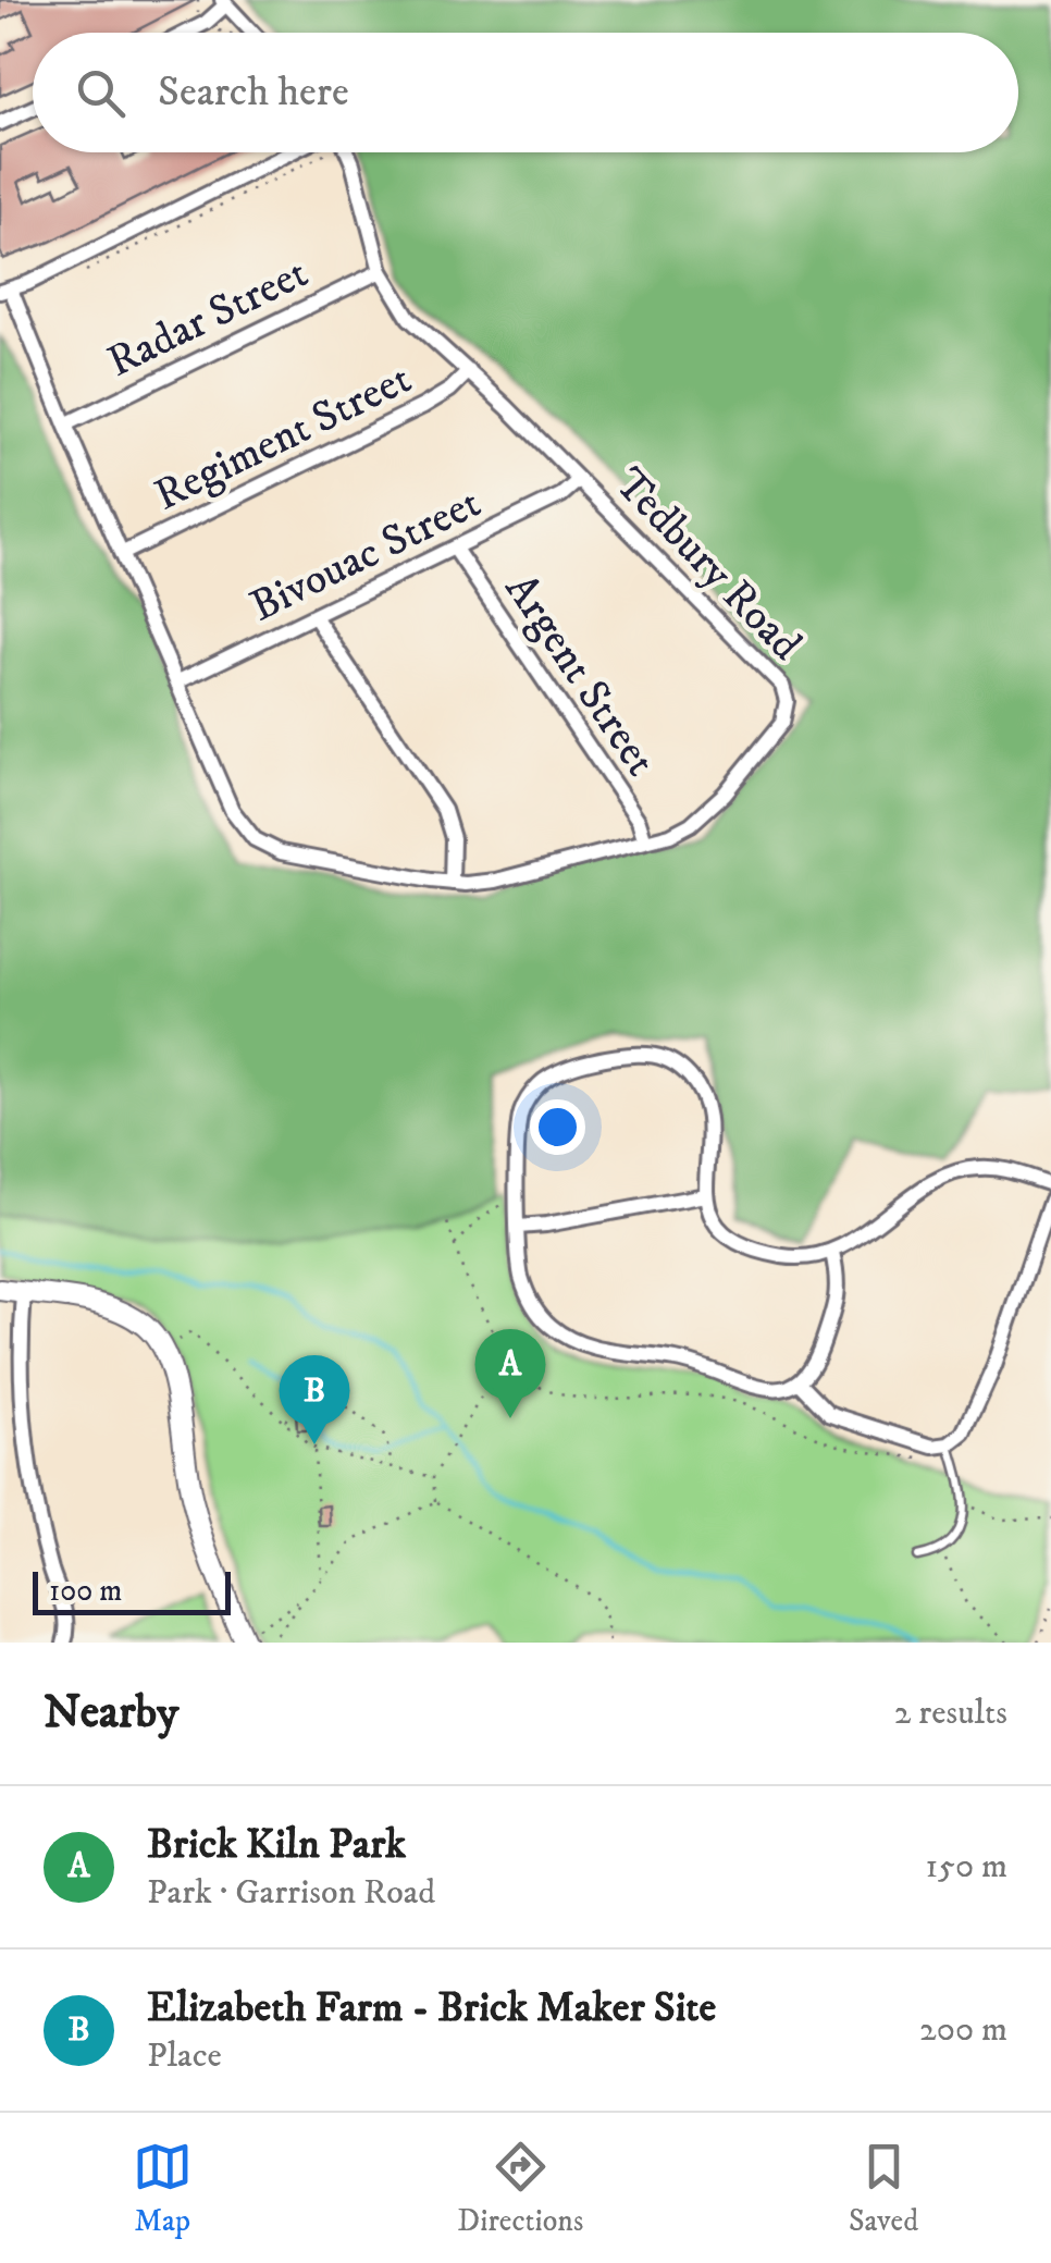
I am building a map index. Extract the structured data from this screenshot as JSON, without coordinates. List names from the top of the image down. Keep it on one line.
{"streets":{"street":["Radar Street","Regiment Street","Bivouac Street","Tedbury Road","Argent Street"]},"crossings":[["Radar Street","Tedbury Road"],["Regiment Street","Tedbury Road"],["Bivouac Street","Tedbury Road"],["Bivouac Street","Argent Street"],["Tedbury Road","Argent Street"]],"scale_bar":"100 m","page":{"search":"Search here","pins":["A","B"],"scale":"100 m","heading":["Nearby","2 results"],"list":[{"mark":"A","name":"Brick Kiln Park","note":"Park · Garrison Road","value":"150 m"},{"mark":"B","name":"Elizabeth Farm - Brick Maker Site","note":"Place","value":"200 m"}],"nav":["Map","Directions","Saved"]}}
